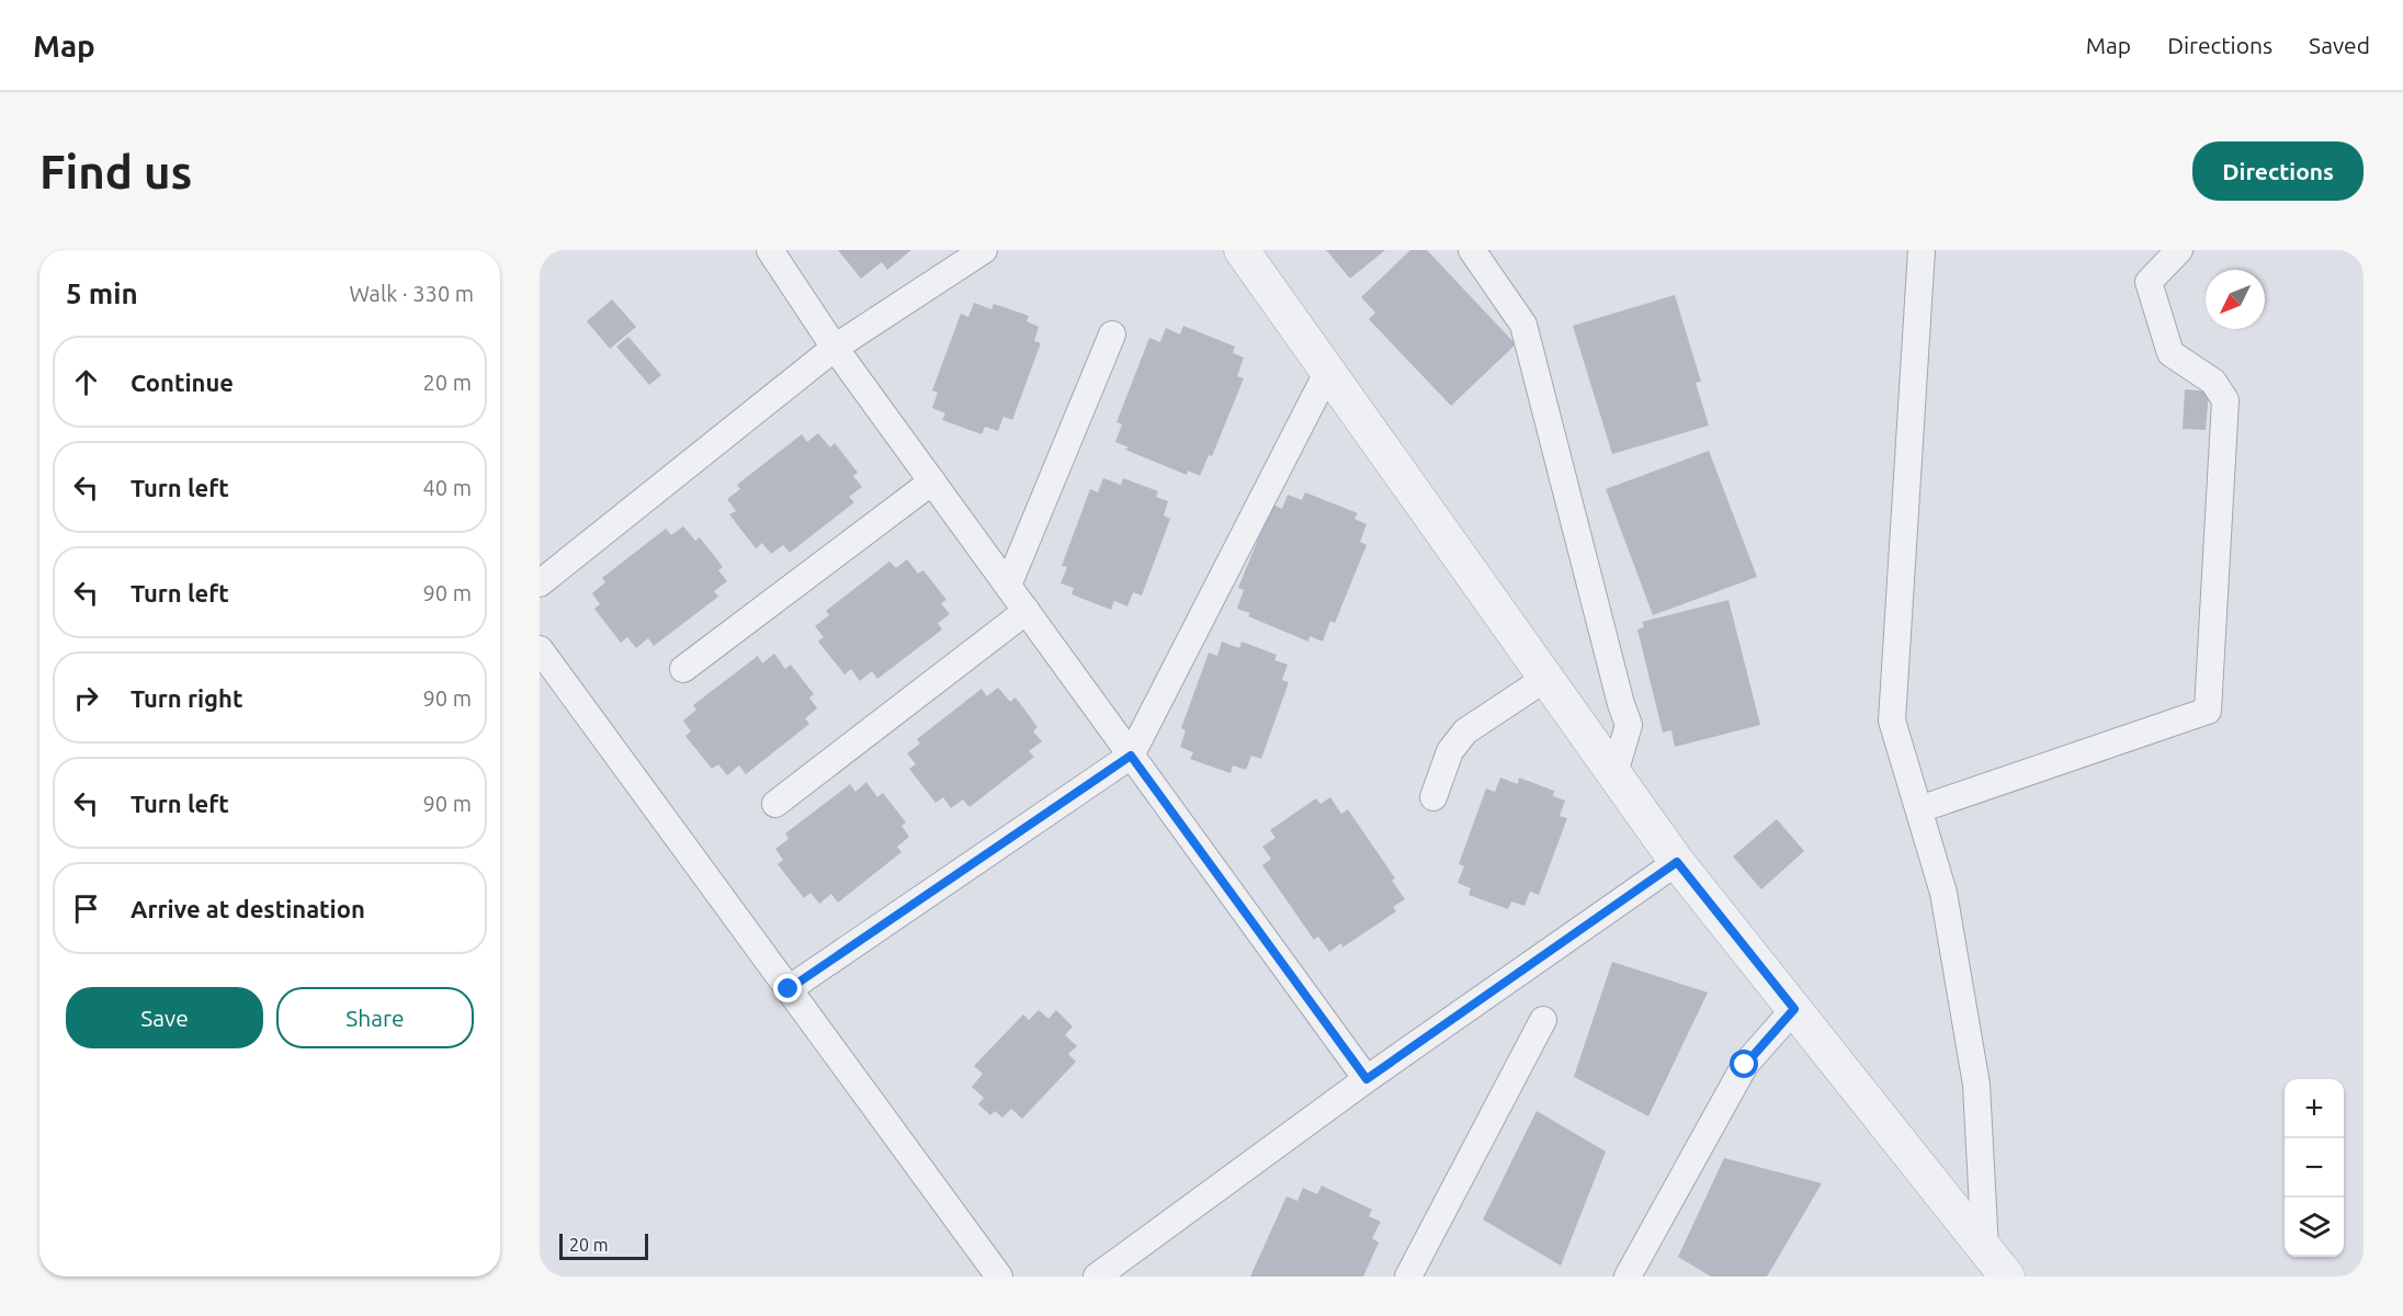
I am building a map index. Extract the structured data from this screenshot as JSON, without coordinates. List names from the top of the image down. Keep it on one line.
{"scale_bar":"20 m","north":"bottom left","page":{"header":"Map","nav":["Map","Directions","Saved"],"buttons":["Directions",["Save","Share"]],"title":"Find us","heading":["5 min","Walk · 330 m"],"list":[["Continue","20 m"],["Turn left","40 m"],["Turn left","90 m"],["Turn right","90 m"],["Turn left","90 m"],"Arrive at destination"],"map_buttons":["+","−"],"scale":"20 m"}}
